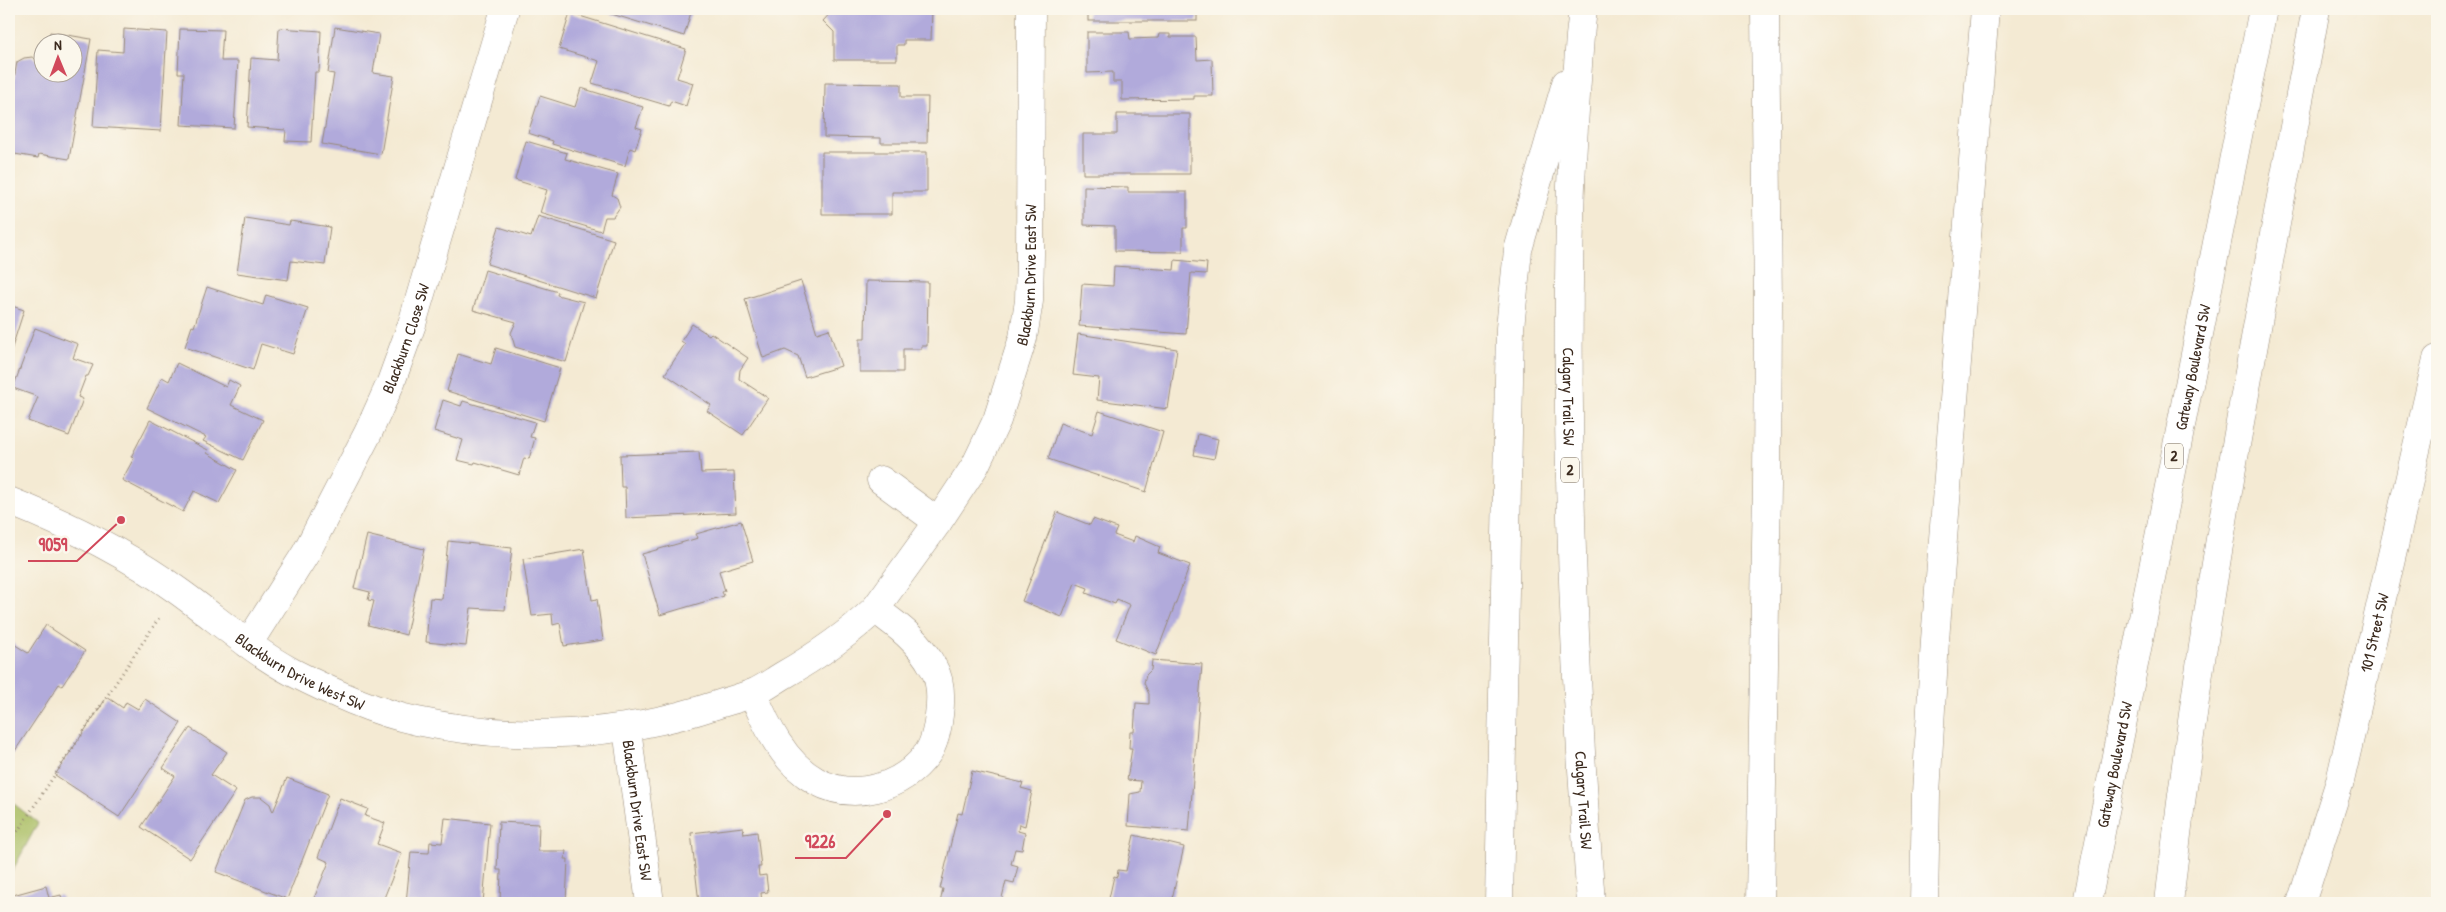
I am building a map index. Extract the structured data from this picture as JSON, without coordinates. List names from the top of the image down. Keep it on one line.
{"streets":{"main road":["Blackburn Drive East SW","Blackburn Close SW","Gateway Boulevard SW","Calgary Trail SW","2","101 Street SW","Blackburn Drive West SW"]},"crossings":[["Blackburn Drive East SW","Blackburn Drive West SW"],["Blackburn Close SW","Blackburn Drive West SW"]],"places":["9059","9226"],"north":"top"}
